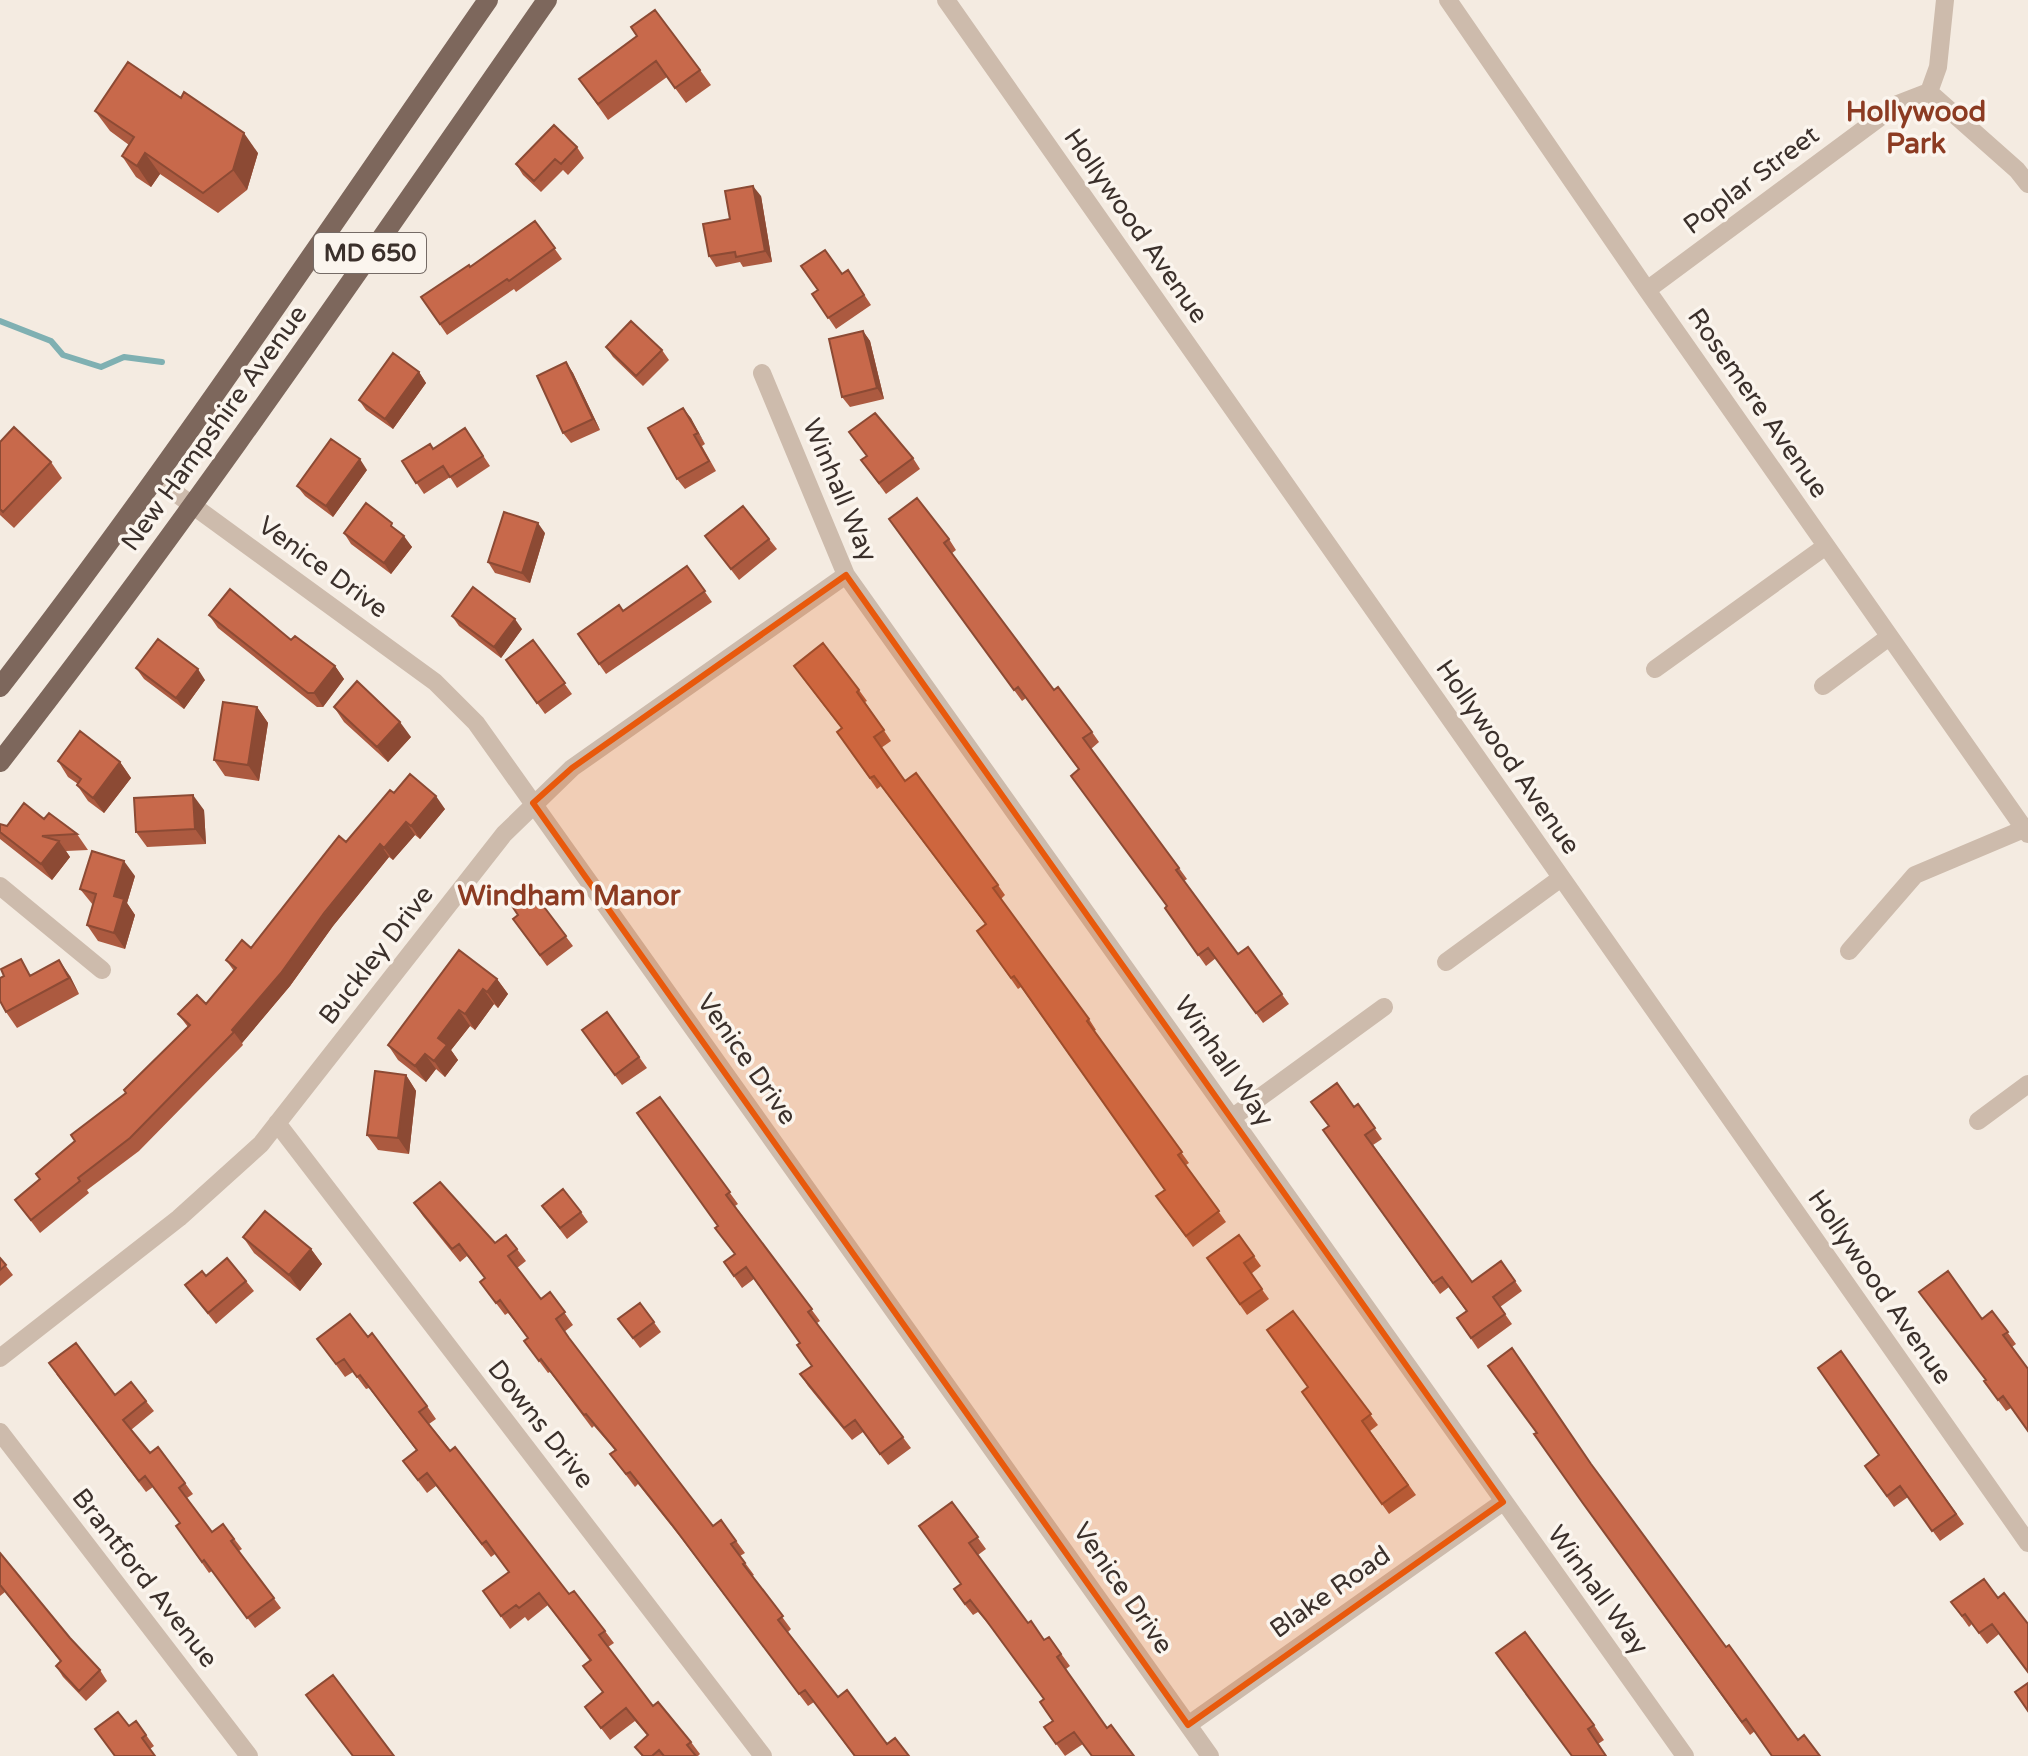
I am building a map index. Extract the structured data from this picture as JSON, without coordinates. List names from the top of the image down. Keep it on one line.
{"streets":{"main road":["MD 650","New Hampshire Avenue"],"street":["Poplar Street","Hollywood Avenue","Rosemere Avenue","Winhall Way","Venice Drive","Buckley Drive","Downs Drive","Brantford Avenue","Blake Road"]},"crossings":[["Poplar Street","Rosemere Avenue"],["New Hampshire Avenue","Venice Drive"],["Winhall Way","Buckley Drive"],["Winhall Way","Blake Road"],["Venice Drive","Buckley Drive"],["Venice Drive","Blake Road"],["Buckley Drive","Downs Drive"]],"districts":["Hollywood Park","Windham Manor"]}
